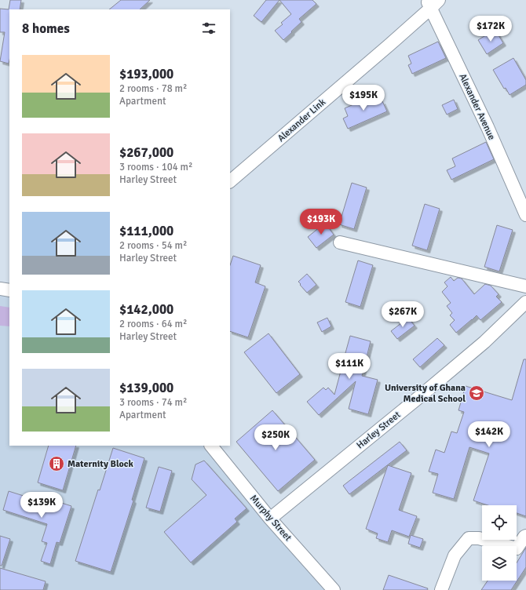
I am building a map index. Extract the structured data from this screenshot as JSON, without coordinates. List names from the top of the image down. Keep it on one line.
{"streets":{"street":["Alexander Avenue","Alexander Link","Harley Street","Murphy Street"]},"crossings":[["Alexander Avenue","Alexander Link"],["Harley Street","Murphy Street"]],"places":{"school or university":["University of Ghana Medical School"],"building":["Maternity Block"]},"page":{"heading":"8 homes","price":["$172K","$195K","$193K","$267K","$111K","$142K","$250K","$139K"],"list":[{"name":"$193,000","note":"2 rooms · 78 m² · Apartment"},{"name":"$267,000","note":"3 rooms · 104 m² · Harley Street"},{"name":"$111,000","note":"2 rooms · 54 m² · Harley Street"},{"name":"$142,000","note":"2 rooms · 64 m² · Harley Street"},{"name":"$139,000","note":"3 rooms · 74 m² · Apartment"}]}}
